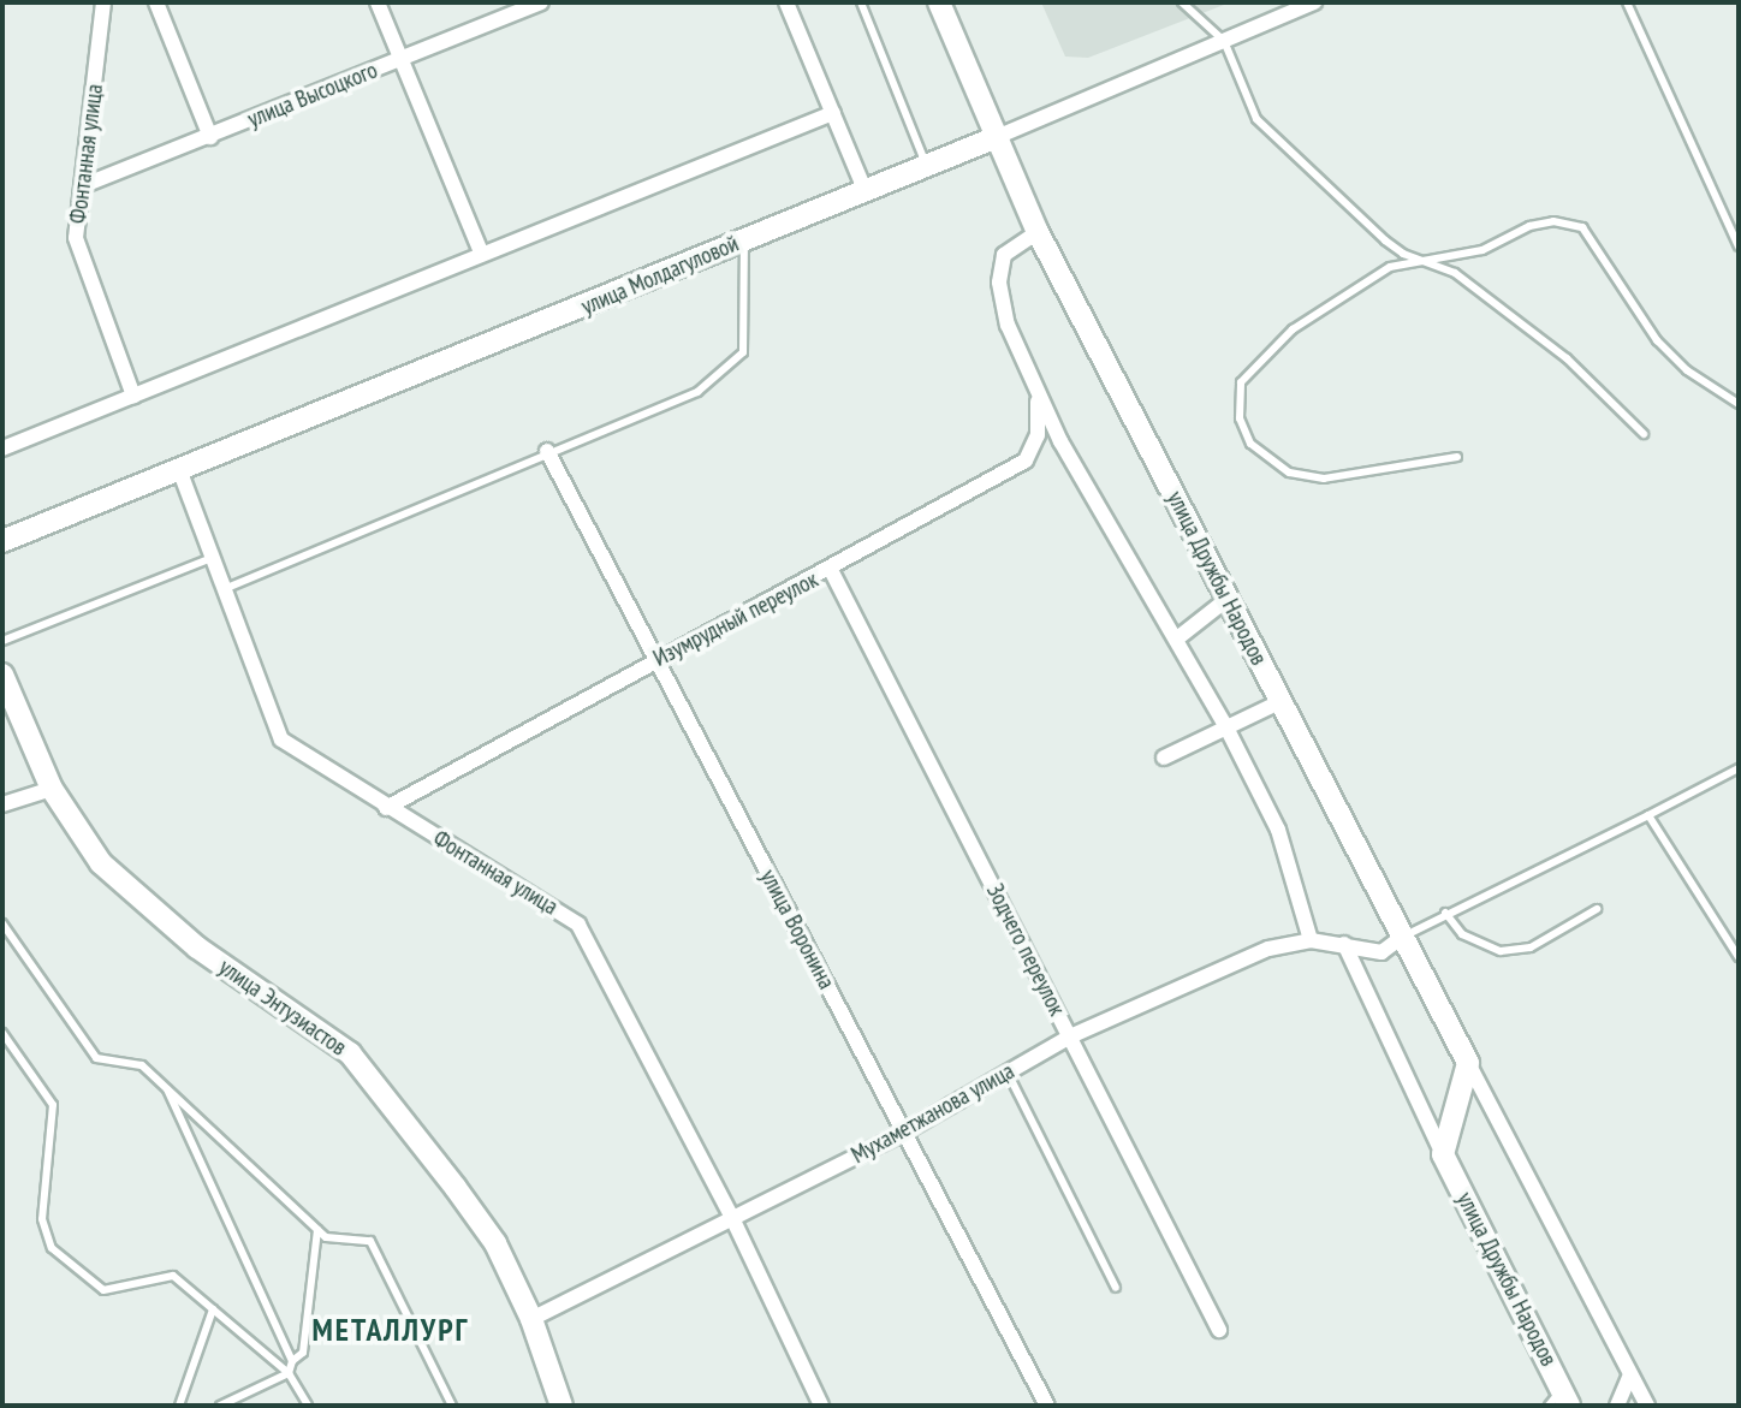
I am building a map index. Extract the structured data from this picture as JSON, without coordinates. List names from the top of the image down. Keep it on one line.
{"streets":{"street":["улица Высоцкого","Фонтанная улица","улица Молдагуловой","улица Дружбы Народов","Изумрудный переулок","улица Воронина","Зодчего переулок","улица Энтузиастов","Мухаметжанова улица"]},"crossings":[["улица Высоцкого","Фонтанная улица"],["Фонтанная улица","улица Молдагуловой"],["Фонтанная улица","Изумрудный переулок"],["Фонтанная улица","Мухаметжанова улица"],["улица Молдагуловой","улица Дружбы Народов"],["улица Дружбы Народов","Мухаметжанова улица"],["Изумрудный переулок","улица Воронина"],["Изумрудный переулок","Зодчего переулок"],["улица Воронина","Мухаметжанова улица"],["Зодчего переулок","Мухаметжанова улица"],["улица Энтузиастов","Мухаметжанова улица"]],"districts":["МЕТАЛЛУРГ"]}
